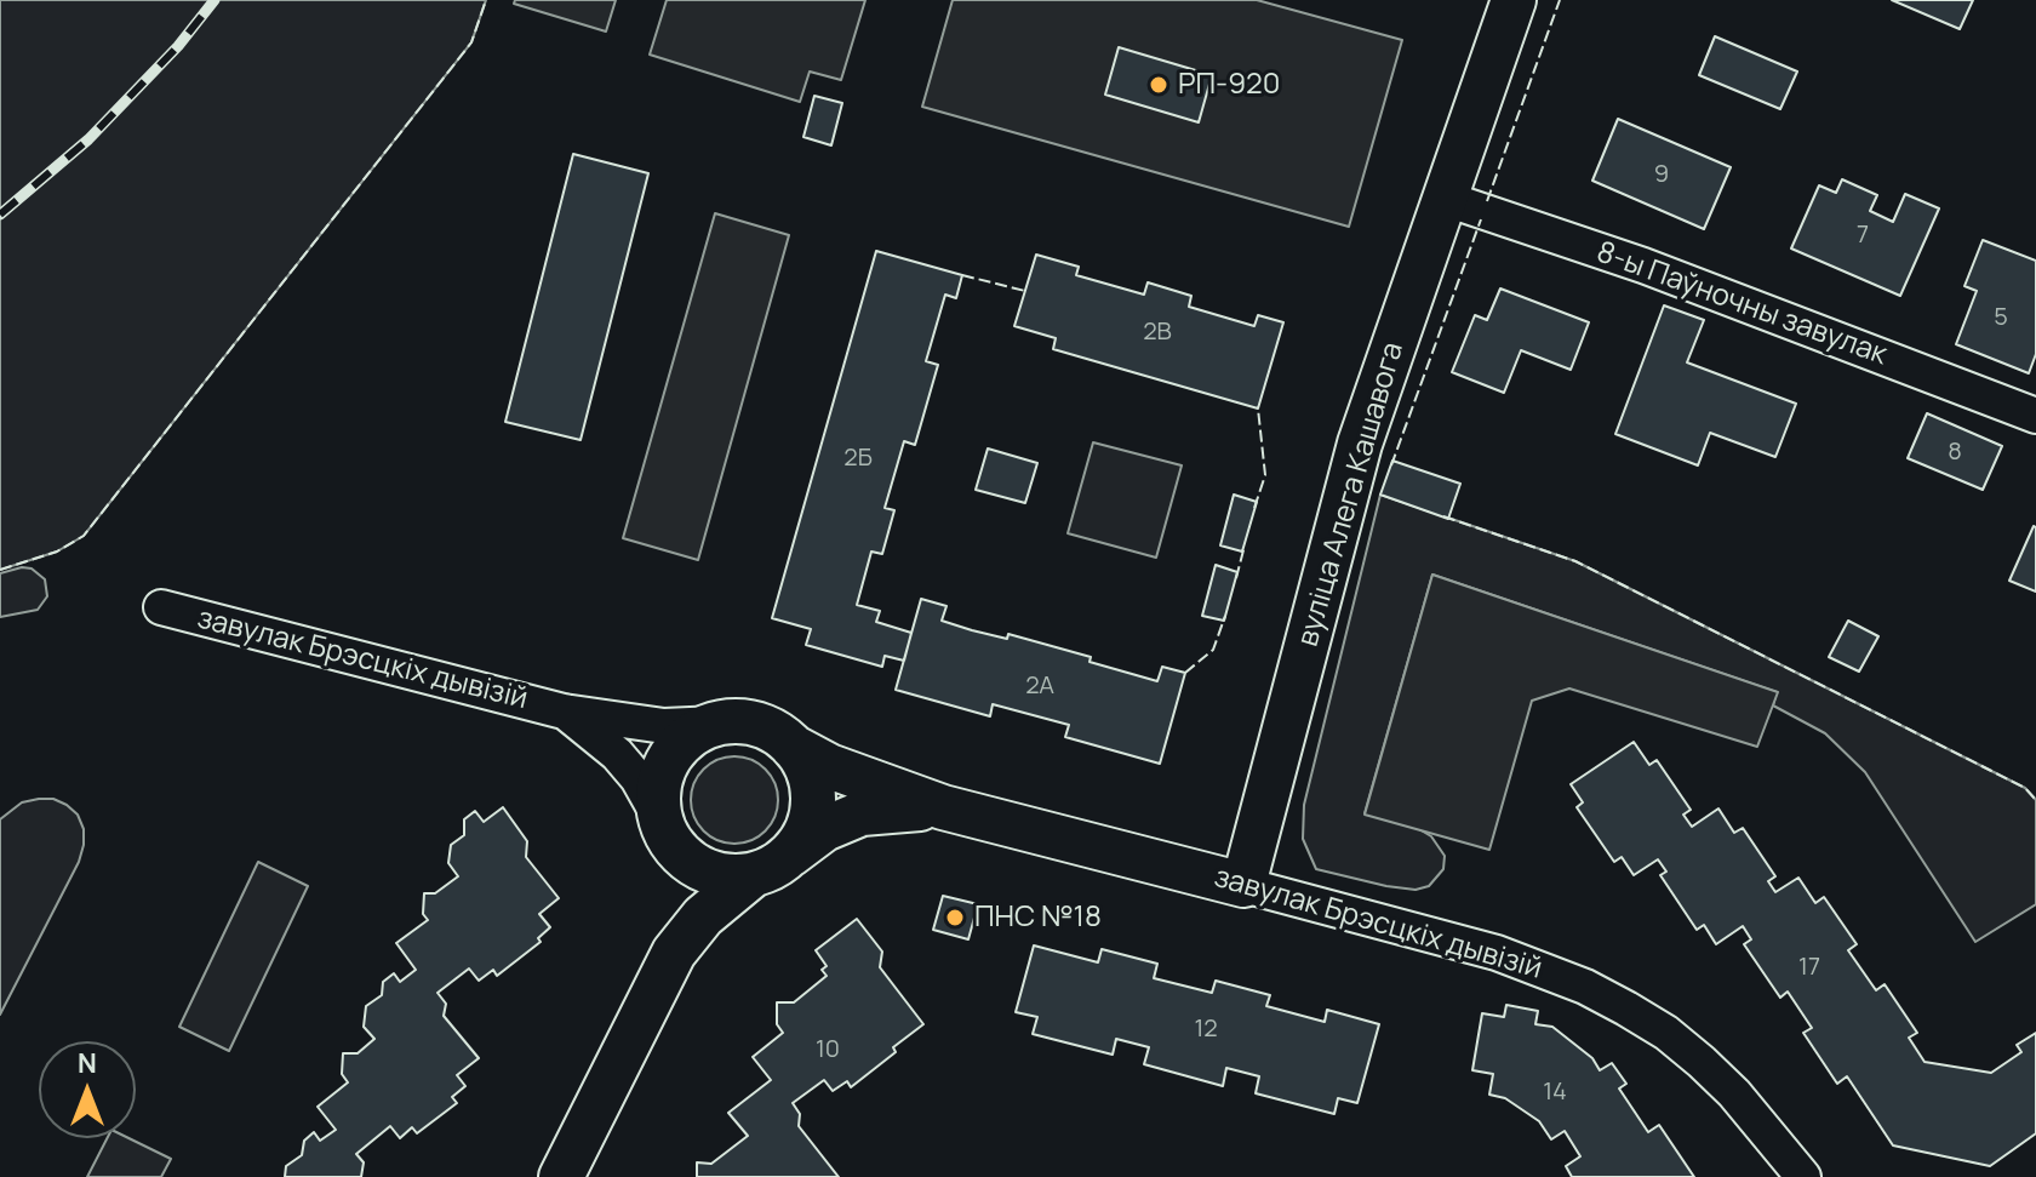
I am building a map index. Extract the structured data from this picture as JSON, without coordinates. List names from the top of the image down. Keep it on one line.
{"streets":{"street":["8-ы Паўночны завулак","вуліца Алега Кашавога","завулак Брэсцкіх дывізій"]},"crossings":[["8-ы Паўночны завулак","вуліца Алега Кашавога"],["вуліца Алега Кашавога","завулак Брэсцкіх дывізій"]],"places":["РП-920","ПНС №18"],"house_numbers":["9","7","5","2В","8","2Б","2А","17","12","10","14"],"north":"top"}
